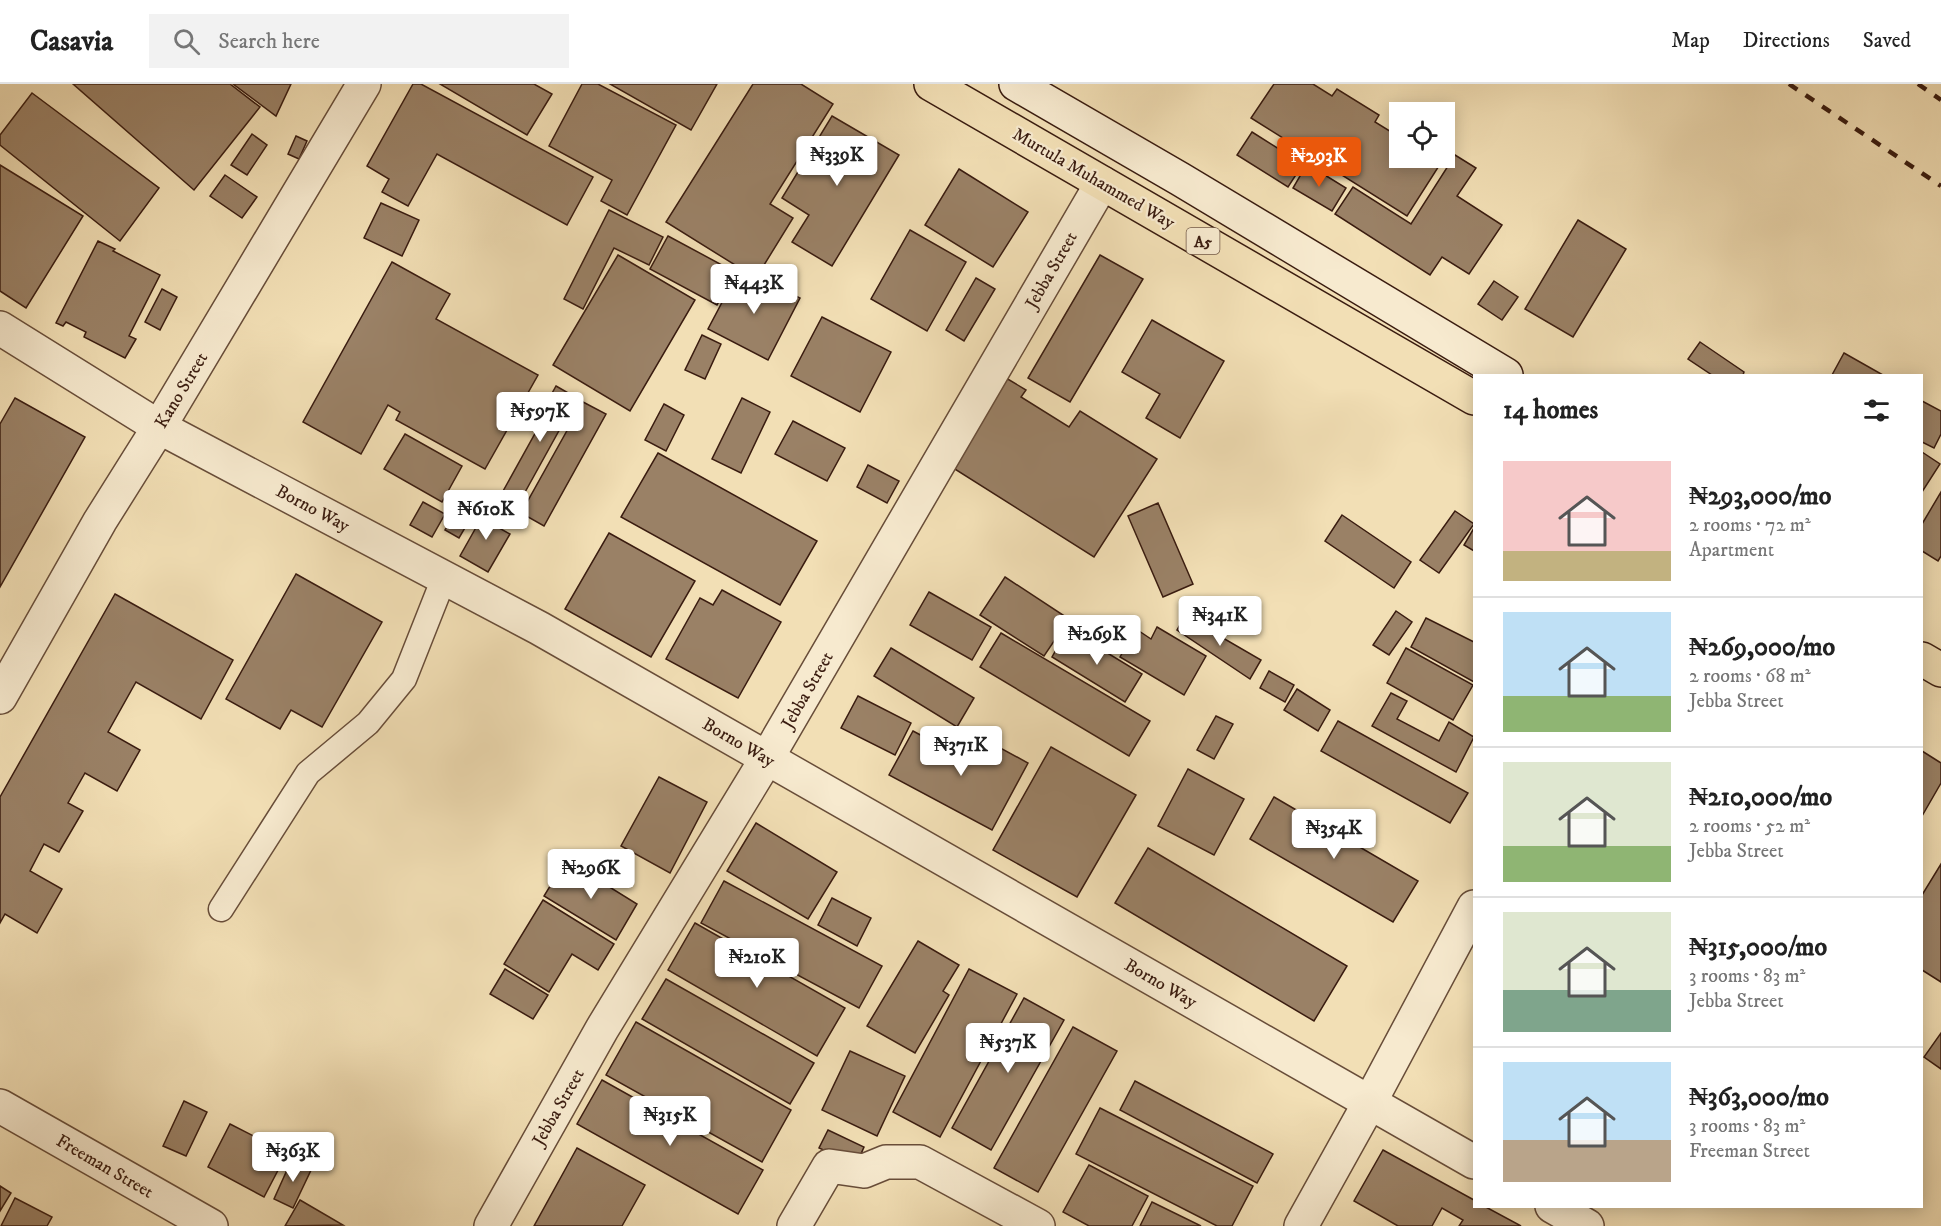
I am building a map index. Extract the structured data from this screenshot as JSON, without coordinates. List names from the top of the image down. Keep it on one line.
{"streets":{"highway":["Murtula Muhammed Way","A5"],"street":["Jebba Street","Kano Street","Borno Way","Freeman Street"]},"crossings":[["Murtula Muhammed Way","Jebba Street"],["Jebba Street","Borno Way"],["Kano Street","Borno Way"]],"page":{"header":"Casavia","search":"Search here","nav":["Map","Directions","Saved"],"price":["₦339K","₦293K","₦443K","₦597K","₦610K","₦341K","₦269K","₦371K","₦354K","₦296K","₦210K","₦537K","₦315K","₦363K"],"heading":"14 homes","list":[{"name":"₦293,000/mo","note":"2 rooms · 72 m² · Apartment"},{"name":"₦269,000/mo","note":"2 rooms · 68 m² · Jebba Street"},{"name":"₦210,000/mo","note":"2 rooms · 52 m² · Jebba Street"},{"name":"₦315,000/mo","note":"3 rooms · 83 m² · Jebba Street"},{"name":"₦363,000/mo","note":"3 rooms · 83 m² · Freeman Street"}]}}
